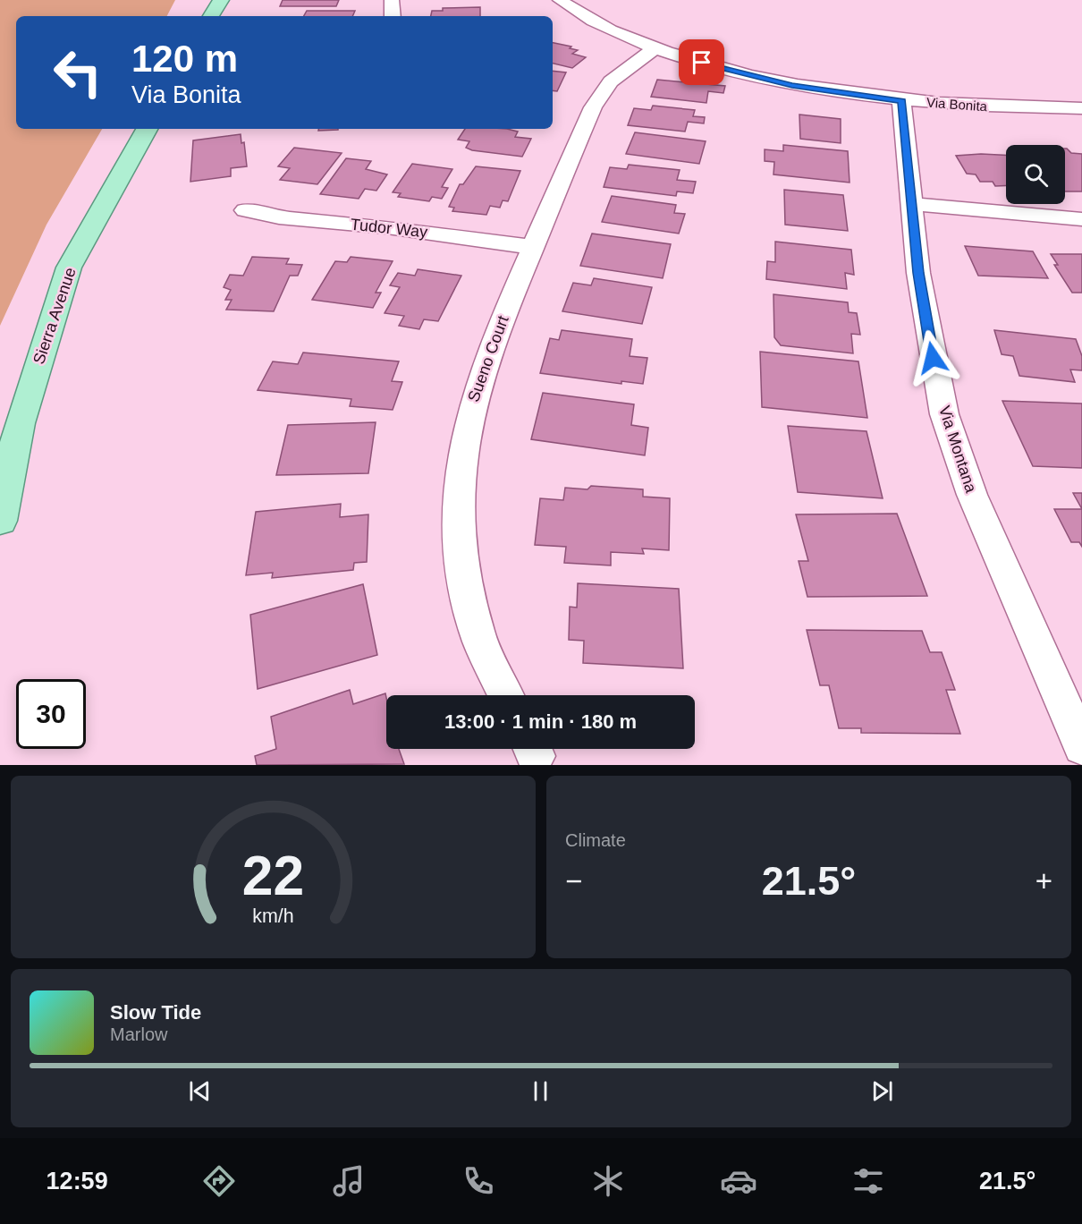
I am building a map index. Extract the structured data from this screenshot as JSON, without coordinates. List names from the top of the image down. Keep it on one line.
{"streets":{"main road":["Sierra Avenue"],"street":["Via Bonita","Tudor Way","Sueno Court","Via Montana"]},"crossings":[["Via Bonita","Sueno Court"],["Via Bonita","Via Montana"],["Tudor Way","Sueno Court"]],"page":{"turn":["120 m","Via Bonita"],"limit":"30","trip":"13:00 · 1 min · 180 m","tile":"Climate","heat":["−","21.5°","+"],"song":["Slow Tide","Marlow"],"tabs":["12:59","21.5°"],"gauge":["22","km/h"]}}
